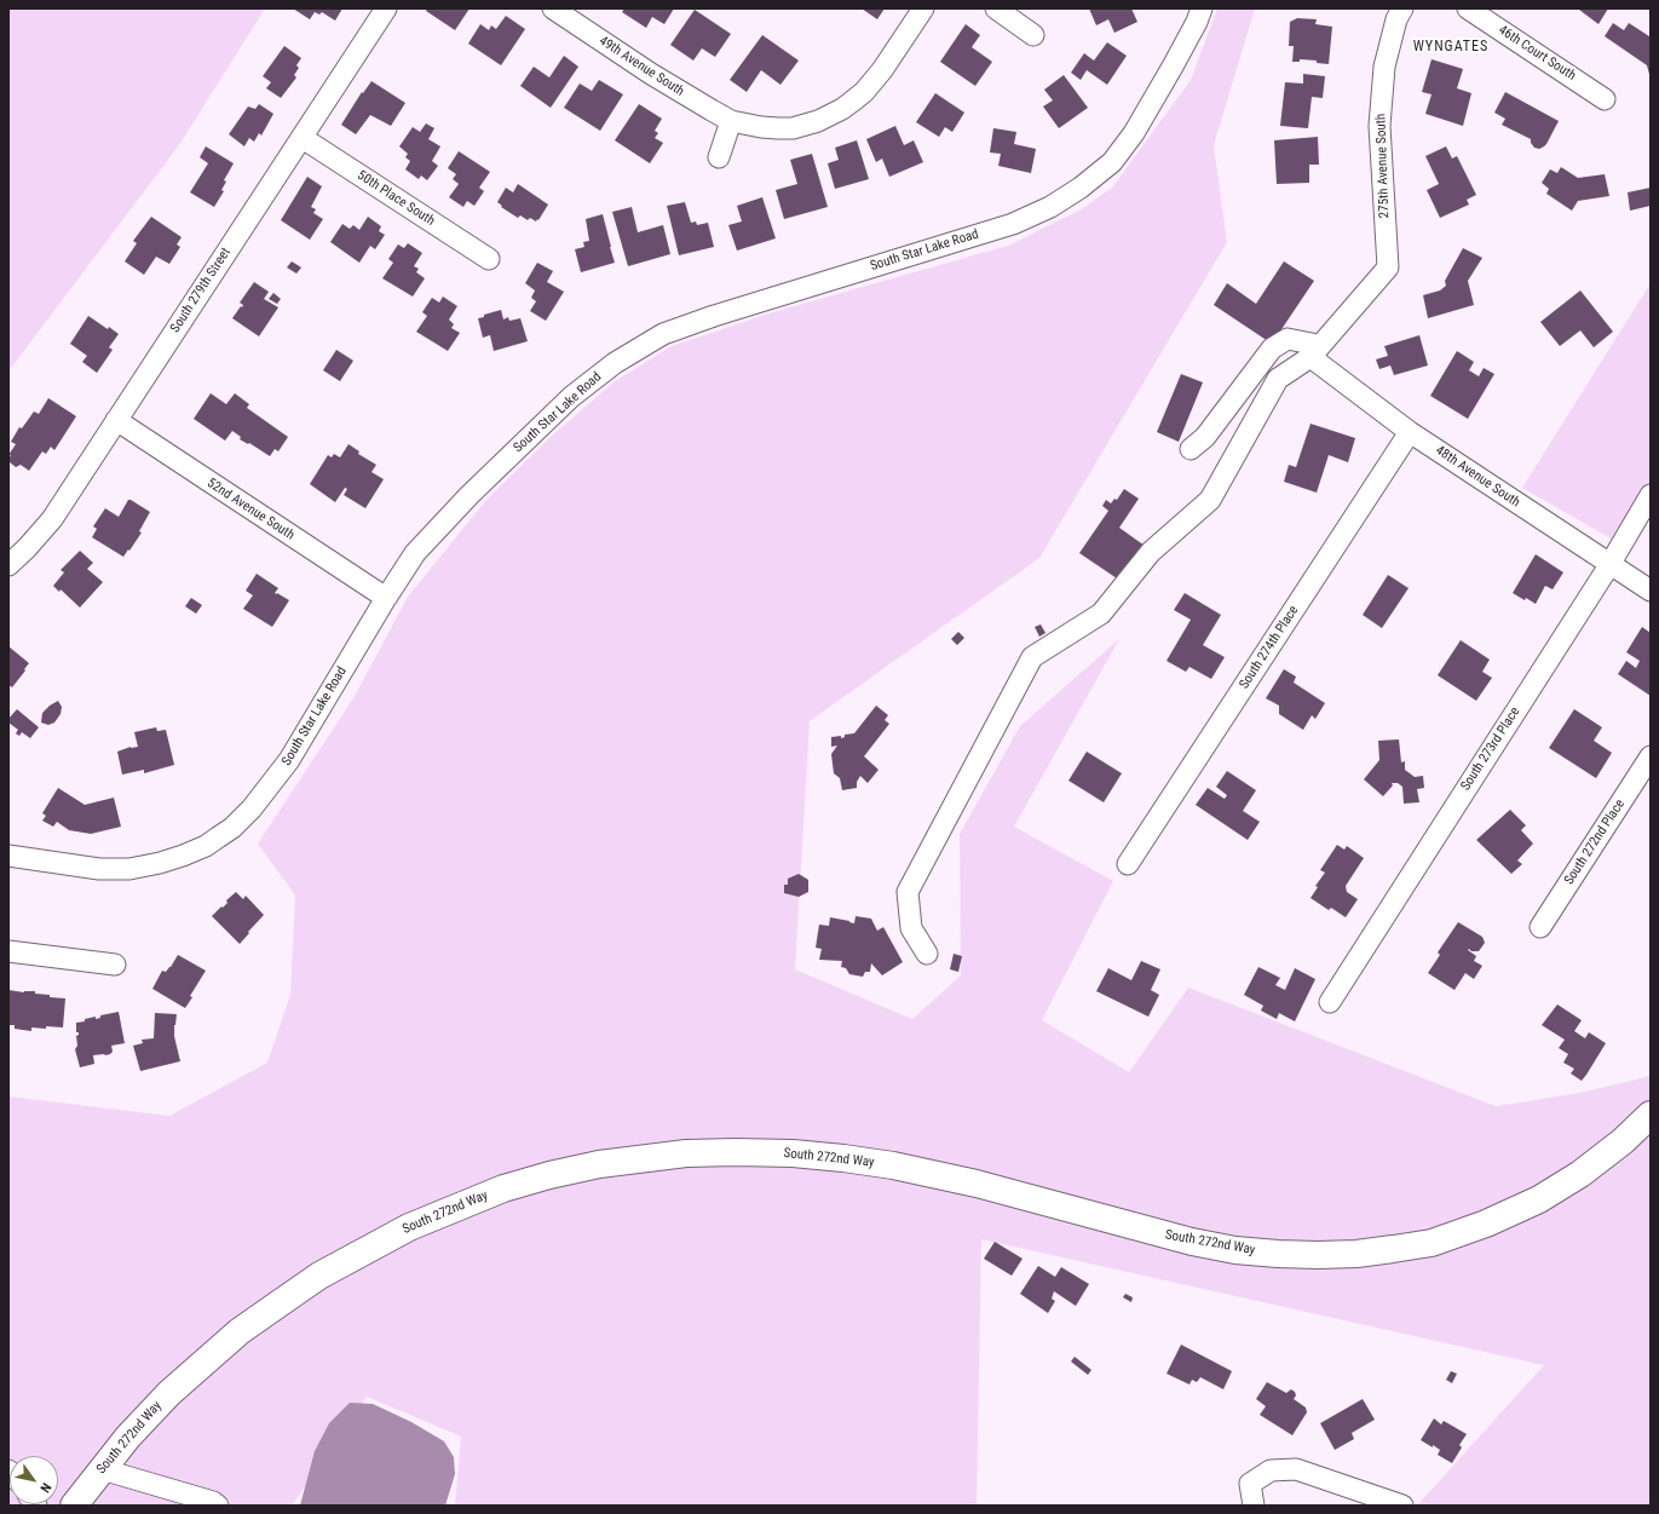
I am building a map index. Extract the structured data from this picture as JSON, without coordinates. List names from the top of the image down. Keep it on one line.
{"streets":{"main road":["South 272nd Way"],"street":["46th Court South","49th Avenue South","275th Avenue South","50th Place South","South Star Lake Road","South 279th Street","48th Avenue South","52nd Avenue South","South 274th Place","South 273rd Place","South 272nd Place"]},"crossings":[["275th Avenue South","48th Avenue South"],["50th Place South","South 279th Street"],["South Star Lake Road","52nd Avenue South"],["South 279th Street","52nd Avenue South"],["48th Avenue South","South 274th Place"],["48th Avenue South","South 273rd Place"]],"districts":["WYNGATES"],"north":"bottom right"}
